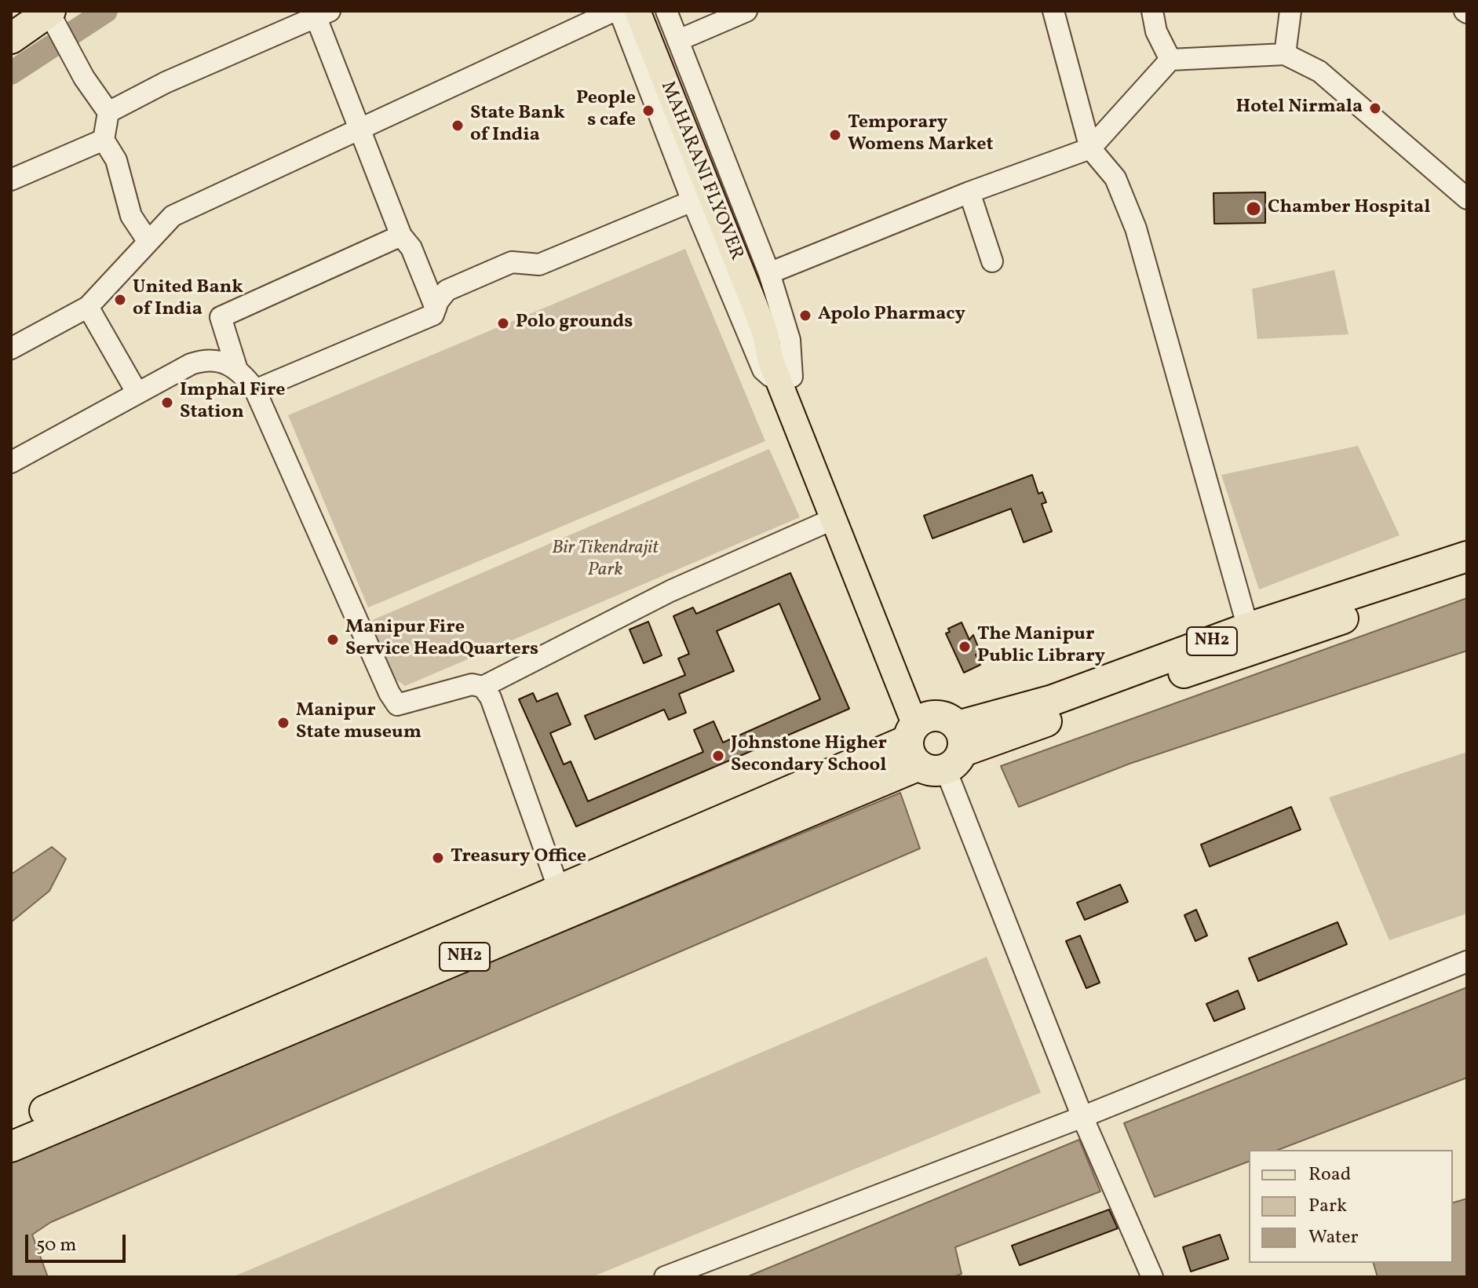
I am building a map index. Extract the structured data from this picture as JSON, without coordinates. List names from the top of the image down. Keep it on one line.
{"streets":{"highway":["NH2"],"main road":["MAHARANI FLYOVER"]},"parks":["Bir Tikendrajit Park"],"places":["Hotel Nirmala","People s cafe","State Bank of India","Temporary Womens Market","Chamber Hospital","United Bank of India","Apolo Pharmacy","Polo grounds","Imphal Fire Station","Manipur Fire Service HeadQuarters","The Manipur Public Library","Manipur State museum","Johnstone Higher Secondary School","Treasury Office"],"legend":["Road","Park","Water"],"scale_bar":"50 m"}
